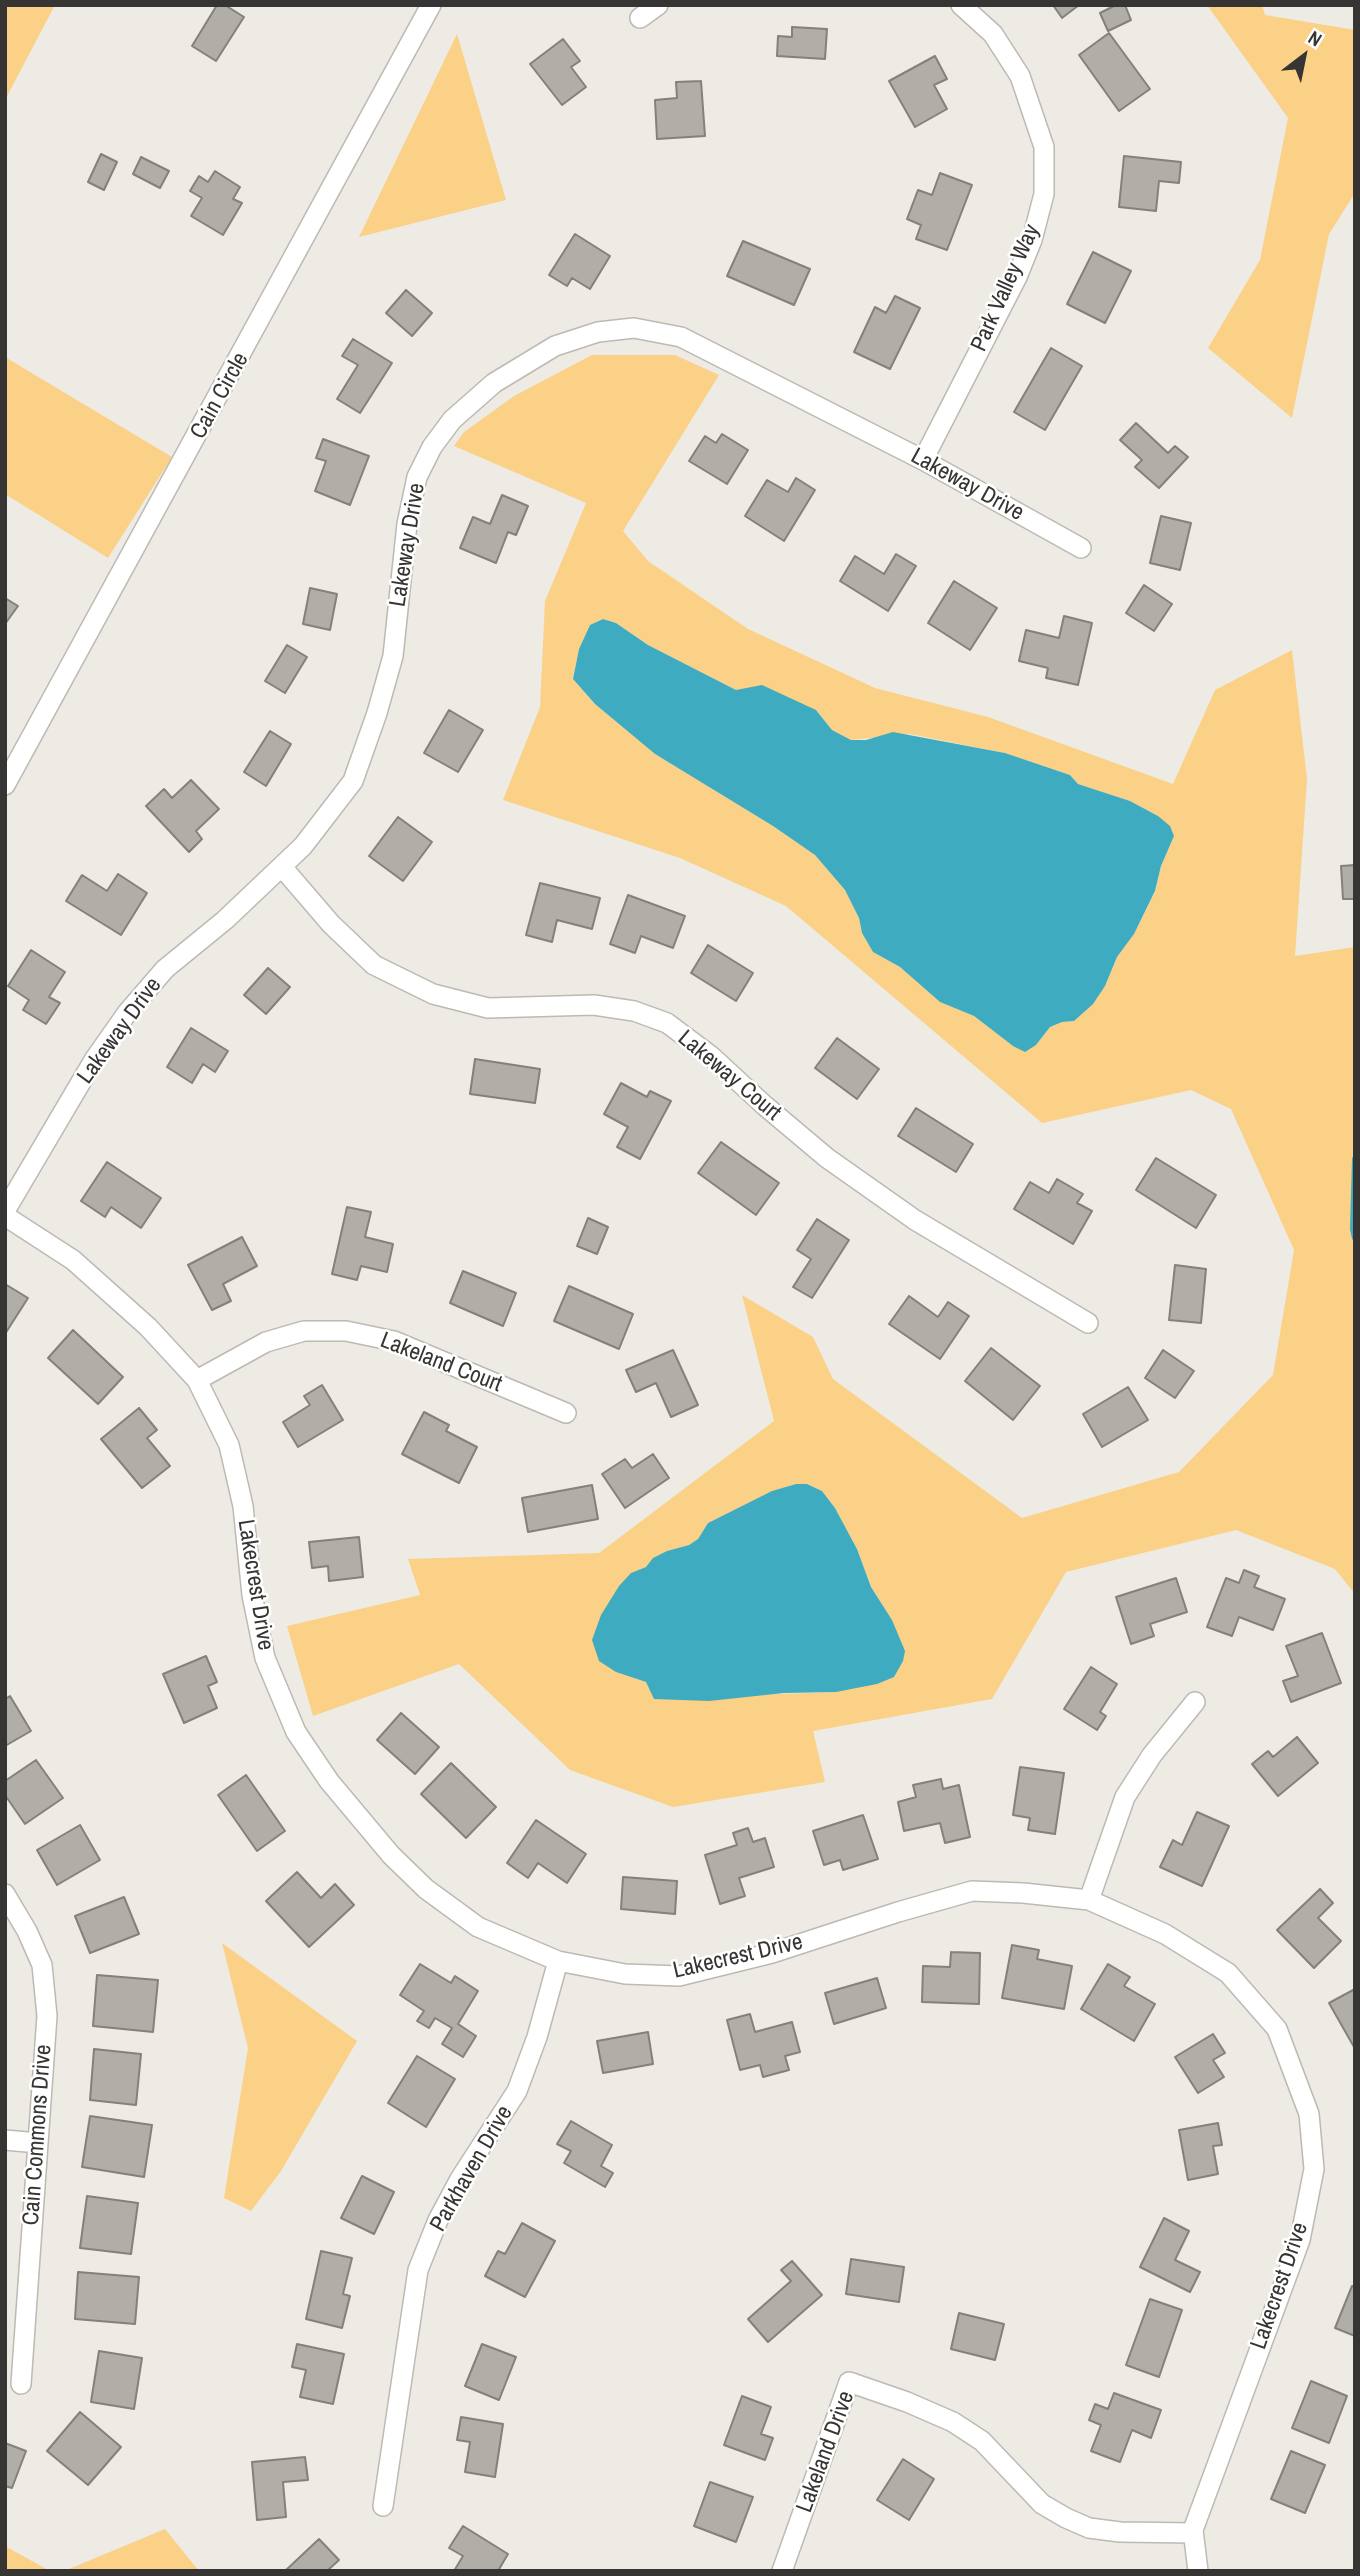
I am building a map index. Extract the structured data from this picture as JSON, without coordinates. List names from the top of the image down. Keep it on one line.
{"streets":{"street":["Park Valley Way","Cain Circle","Lakeway Drive","Lakeway Court","Lakeland Court","Lakecrest Drive","Cain Commons Drive","Parkhaven Drive","Lakeland Drive"]},"crossings":[["Park Valley Way","Lakeway Drive"],["Lakeway Drive","Lakeway Court"],["Lakeway Drive","Lakecrest Drive"],["Lakeland Court","Lakecrest Drive"],["Lakecrest Drive","Parkhaven Drive"],["Lakecrest Drive","Lakeland Drive"]],"north":"top right"}
